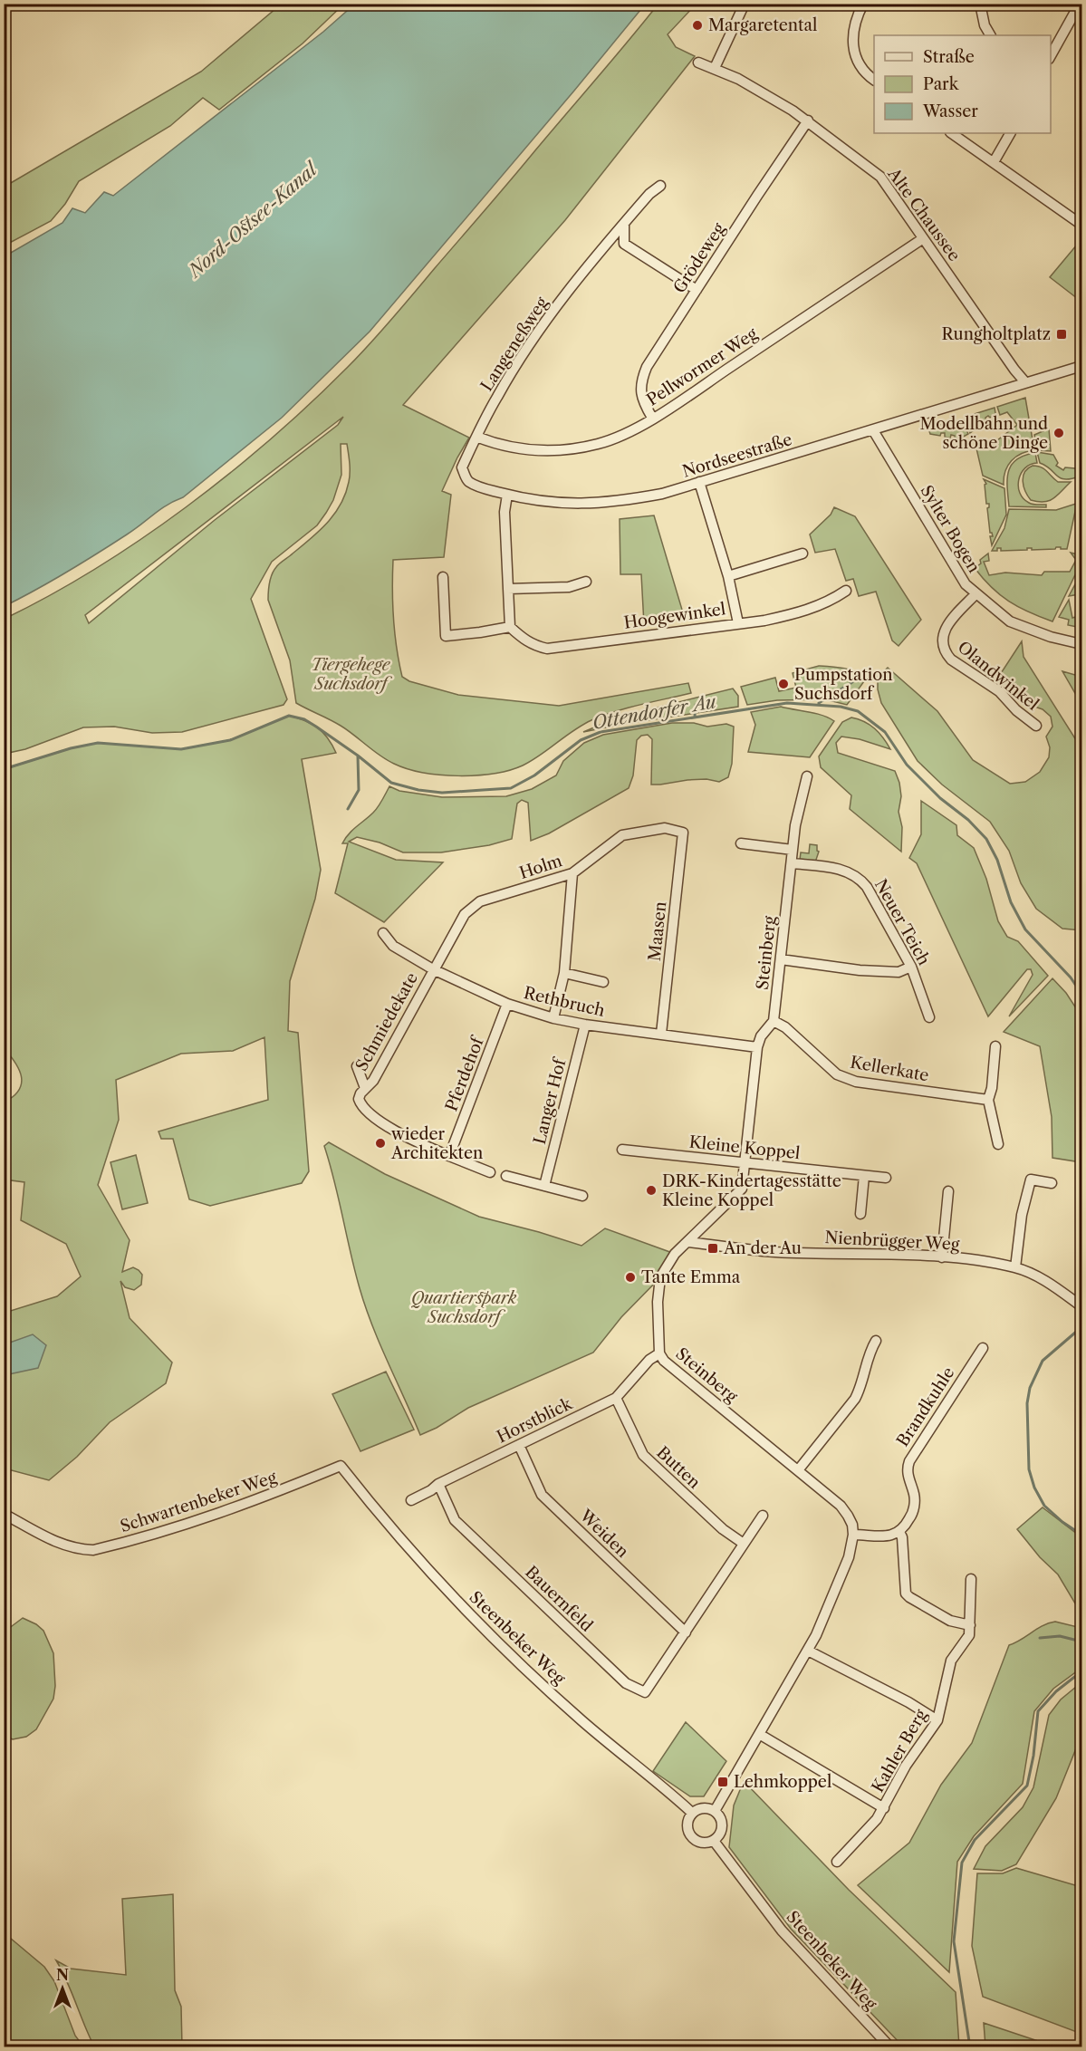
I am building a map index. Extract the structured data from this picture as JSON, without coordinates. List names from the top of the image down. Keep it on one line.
{"streets":{"street":["Alte Chaussee","Grödeweg","Langeneßweg","Pellwormer Weg","Nordseestraße","Sylter Bogen","Hoogewinkel","Olandwinkel","Holm","Neuer Teich","Maasen","Steinberg","Rethbruch","Schmiedekate","Kellerkate","Pferdehof","Langer Hof","Kleine Koppel","Nienbrügger Weg","Brandkuhle","Horstblick","Butten","Schwartenbeker Weg","Weiden","Bauernfeld","Steenbeker Weg","Kahler Berg"]},"crossings":[["Alte Chaussee","Grödeweg"],["Alte Chaussee","Pellwormer Weg"],["Alte Chaussee","Nordseestraße"],["Grödeweg","Pellwormer Weg"],["Langeneßweg","Pellwormer Weg"],["Langeneßweg","Nordseestraße"],["Nordseestraße","Sylter Bogen"],["Sylter Bogen","Olandwinkel"],["Holm","Maasen"],["Holm","Rethbruch"],["Holm","Schmiedekate"],["Neuer Teich","Steinberg"],["Maasen","Rethbruch"],["Steinberg","Rethbruch"],["Steinberg","Kellerkate"],["Steinberg","Kleine Koppel"],["Steinberg","Nienbrügger Weg"],["Steinberg","Horstblick"],["Rethbruch","Schmiedekate"],["Rethbruch","Pferdehof"],["Rethbruch","Langer Hof"],["Schmiedekate","Pferdehof"],["Horstblick","Butten"],["Horstblick","Weiden"],["Horstblick","Bauernfeld"],["Schwartenbeker Weg","Steenbeker Weg"],["Weiden","Bauernfeld"]],"water":["Nord-Ostsee-Kanal","Ottendorfer Au"],"parks":["Tiergehege Suchsdorf","Quartierspark Suchsdorf"],"places":{"other":["Margaretental","Modellbahn und schöne Dinge","Pumpstation Suchsdorf","wieder Architekten","DRK-Kindertagesstätte Kleine Koppel","Tante Emma"],"transit":["Rungholtplatz","An der Au","Lehmkoppel"]},"legend":["Straße","Park","Wasser"],"north":"top"}
